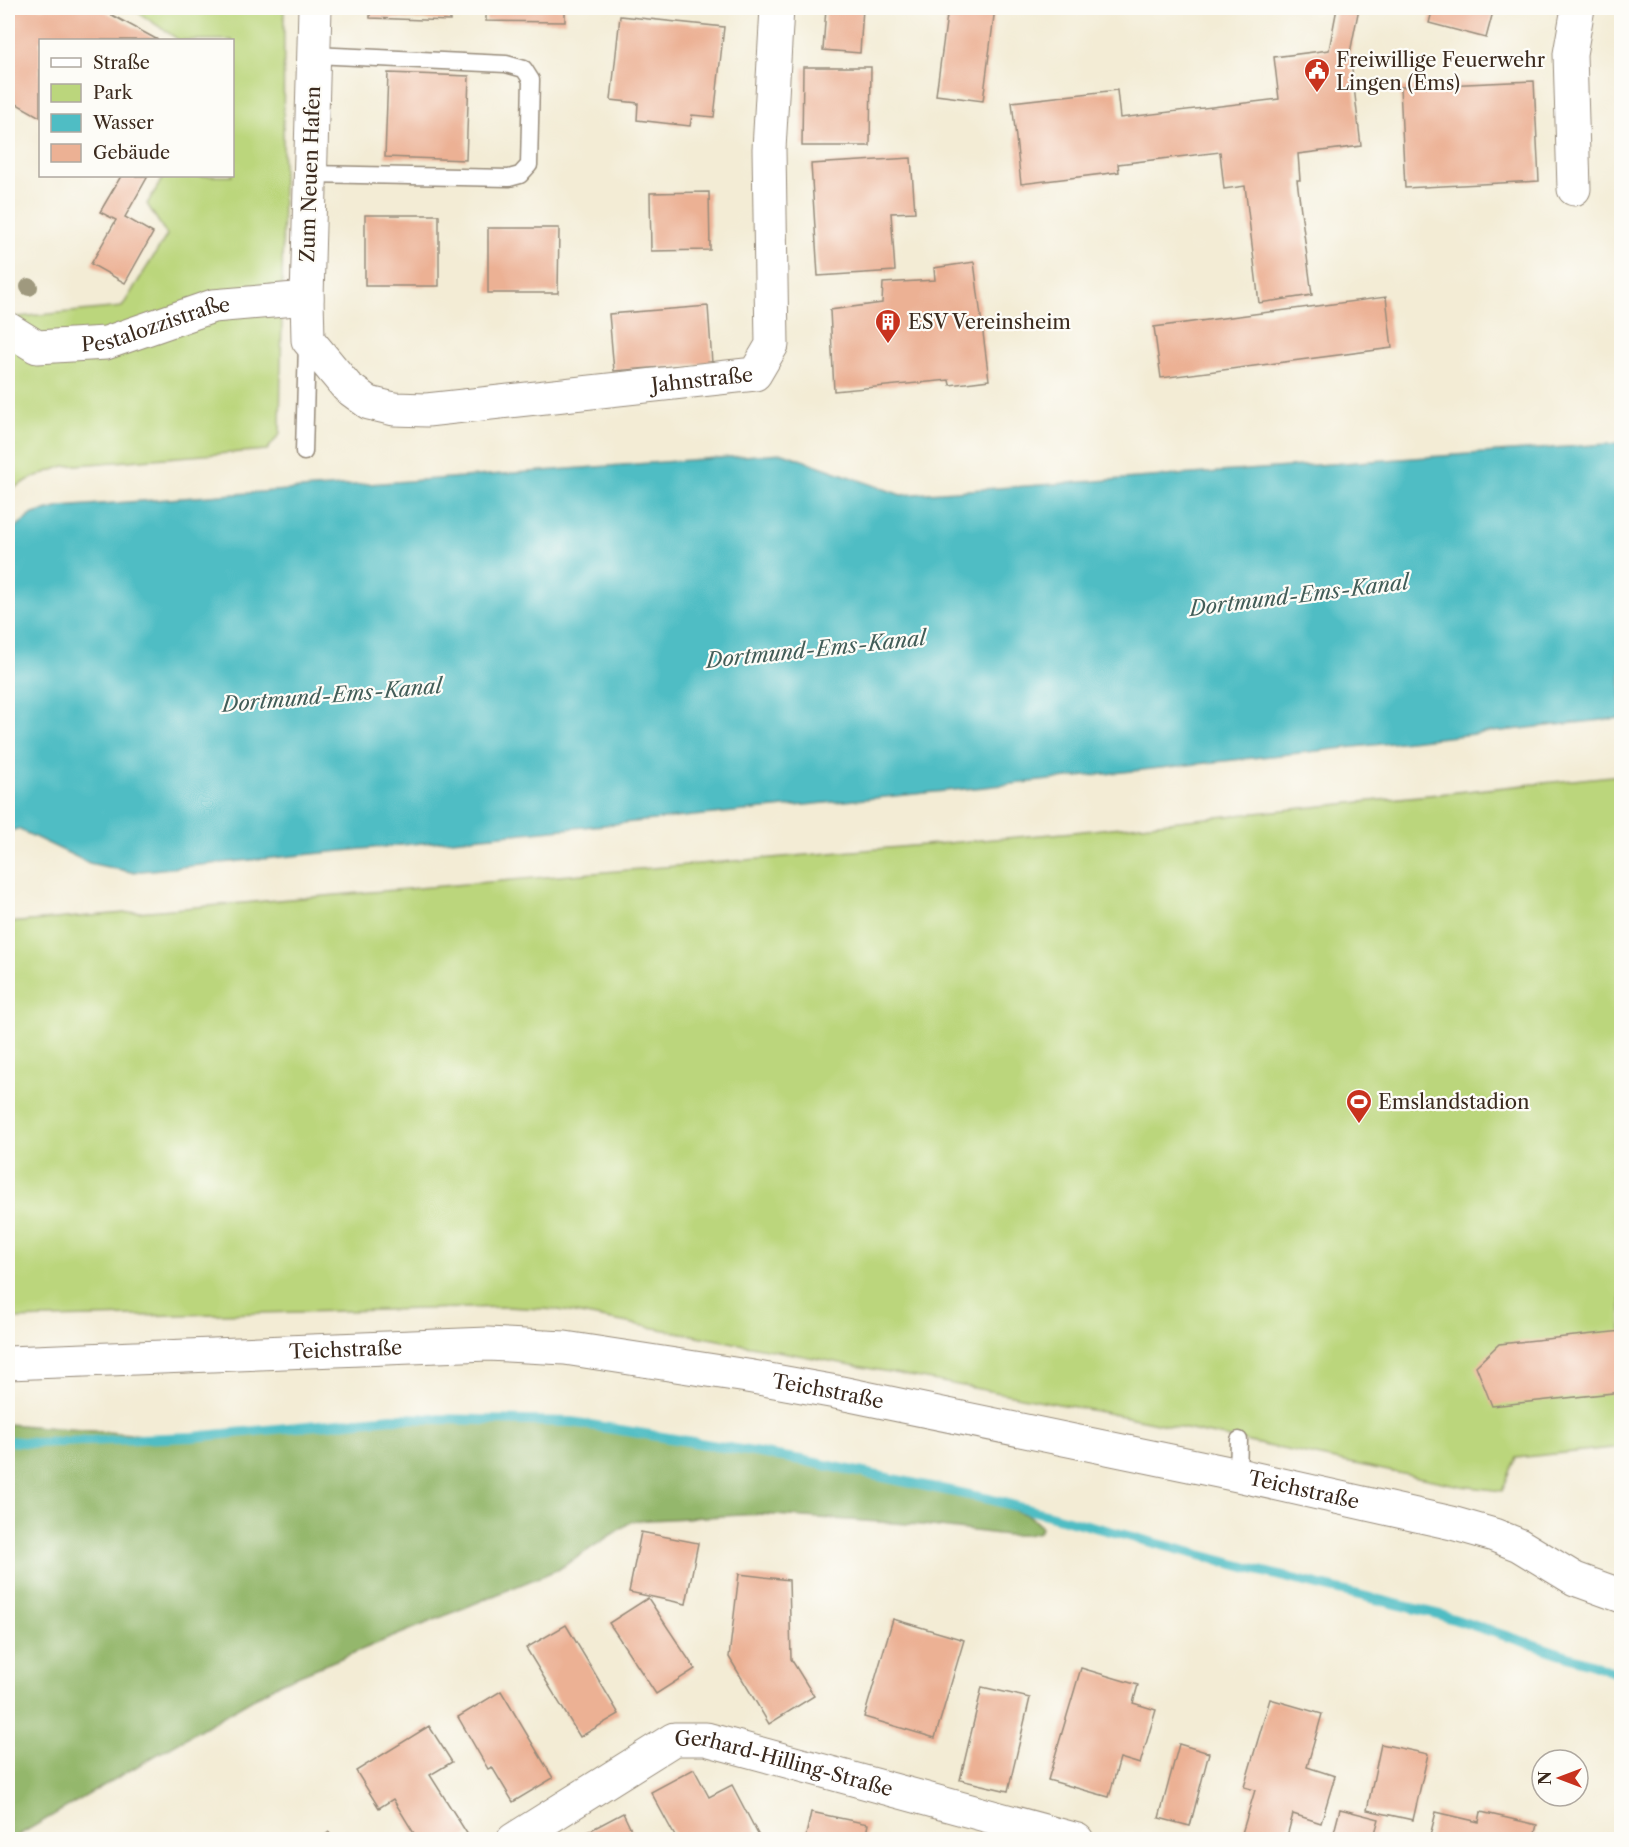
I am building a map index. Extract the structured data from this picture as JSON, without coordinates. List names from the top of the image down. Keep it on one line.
{"streets":{"street":["Zum Neuen Hafen","Pestalozzistraße","Jahnstraße","Teichstraße","Gerhard-Hilling-Straße"]},"crossings":[["Zum Neuen Hafen","Pestalozzistraße"],["Zum Neuen Hafen","Jahnstraße"]],"water":["Dortmund-Ems-Kanal"],"places":{"public building":["Freiwillige Feuerwehr Lingen (Ems)"],"building":["ESV Vereinsheim"],"sports":["Emslandstadion"]},"legend":["Straße","Park","Wasser","Gebäude"],"north":"left"}
